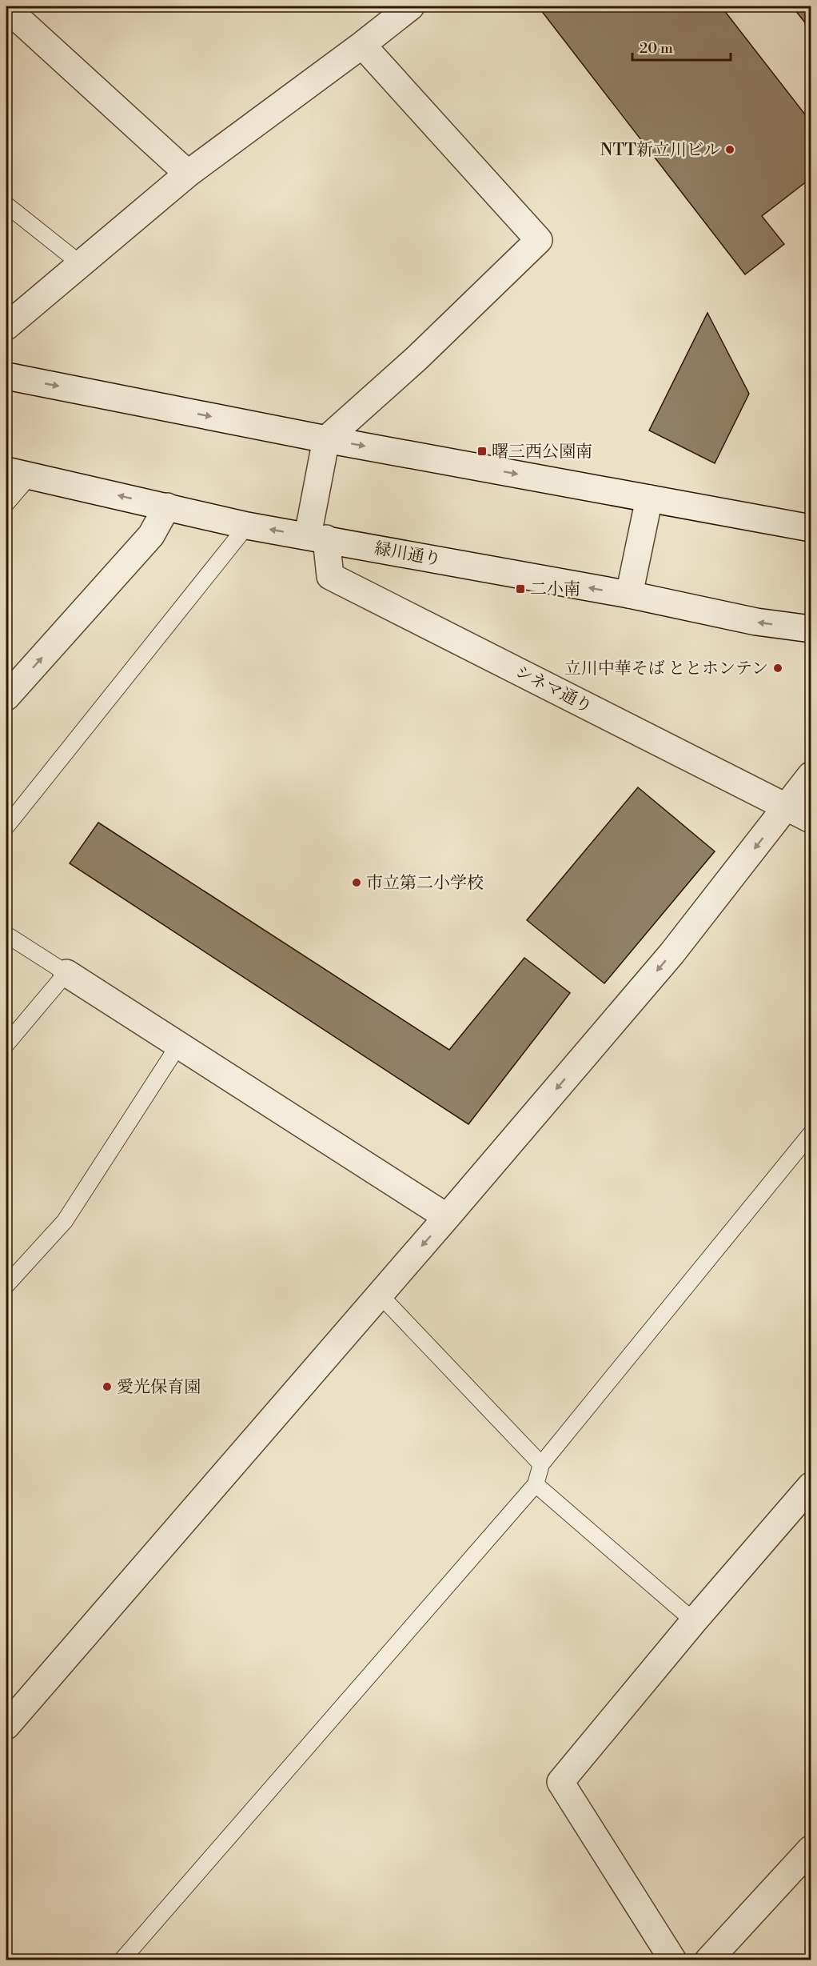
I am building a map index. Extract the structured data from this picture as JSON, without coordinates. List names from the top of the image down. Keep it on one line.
{"streets":{"street":["緑川通り","シネマ通り"]},"crossings":[["緑川通り","シネマ通り"]],"places":{"other":["NTT新立川ビル","立川中華そば ととホンテン","市立第二小学校","愛光保育園"],"transit":["曙三西公園南","二小南"]},"scale_bar":"20 m"}
